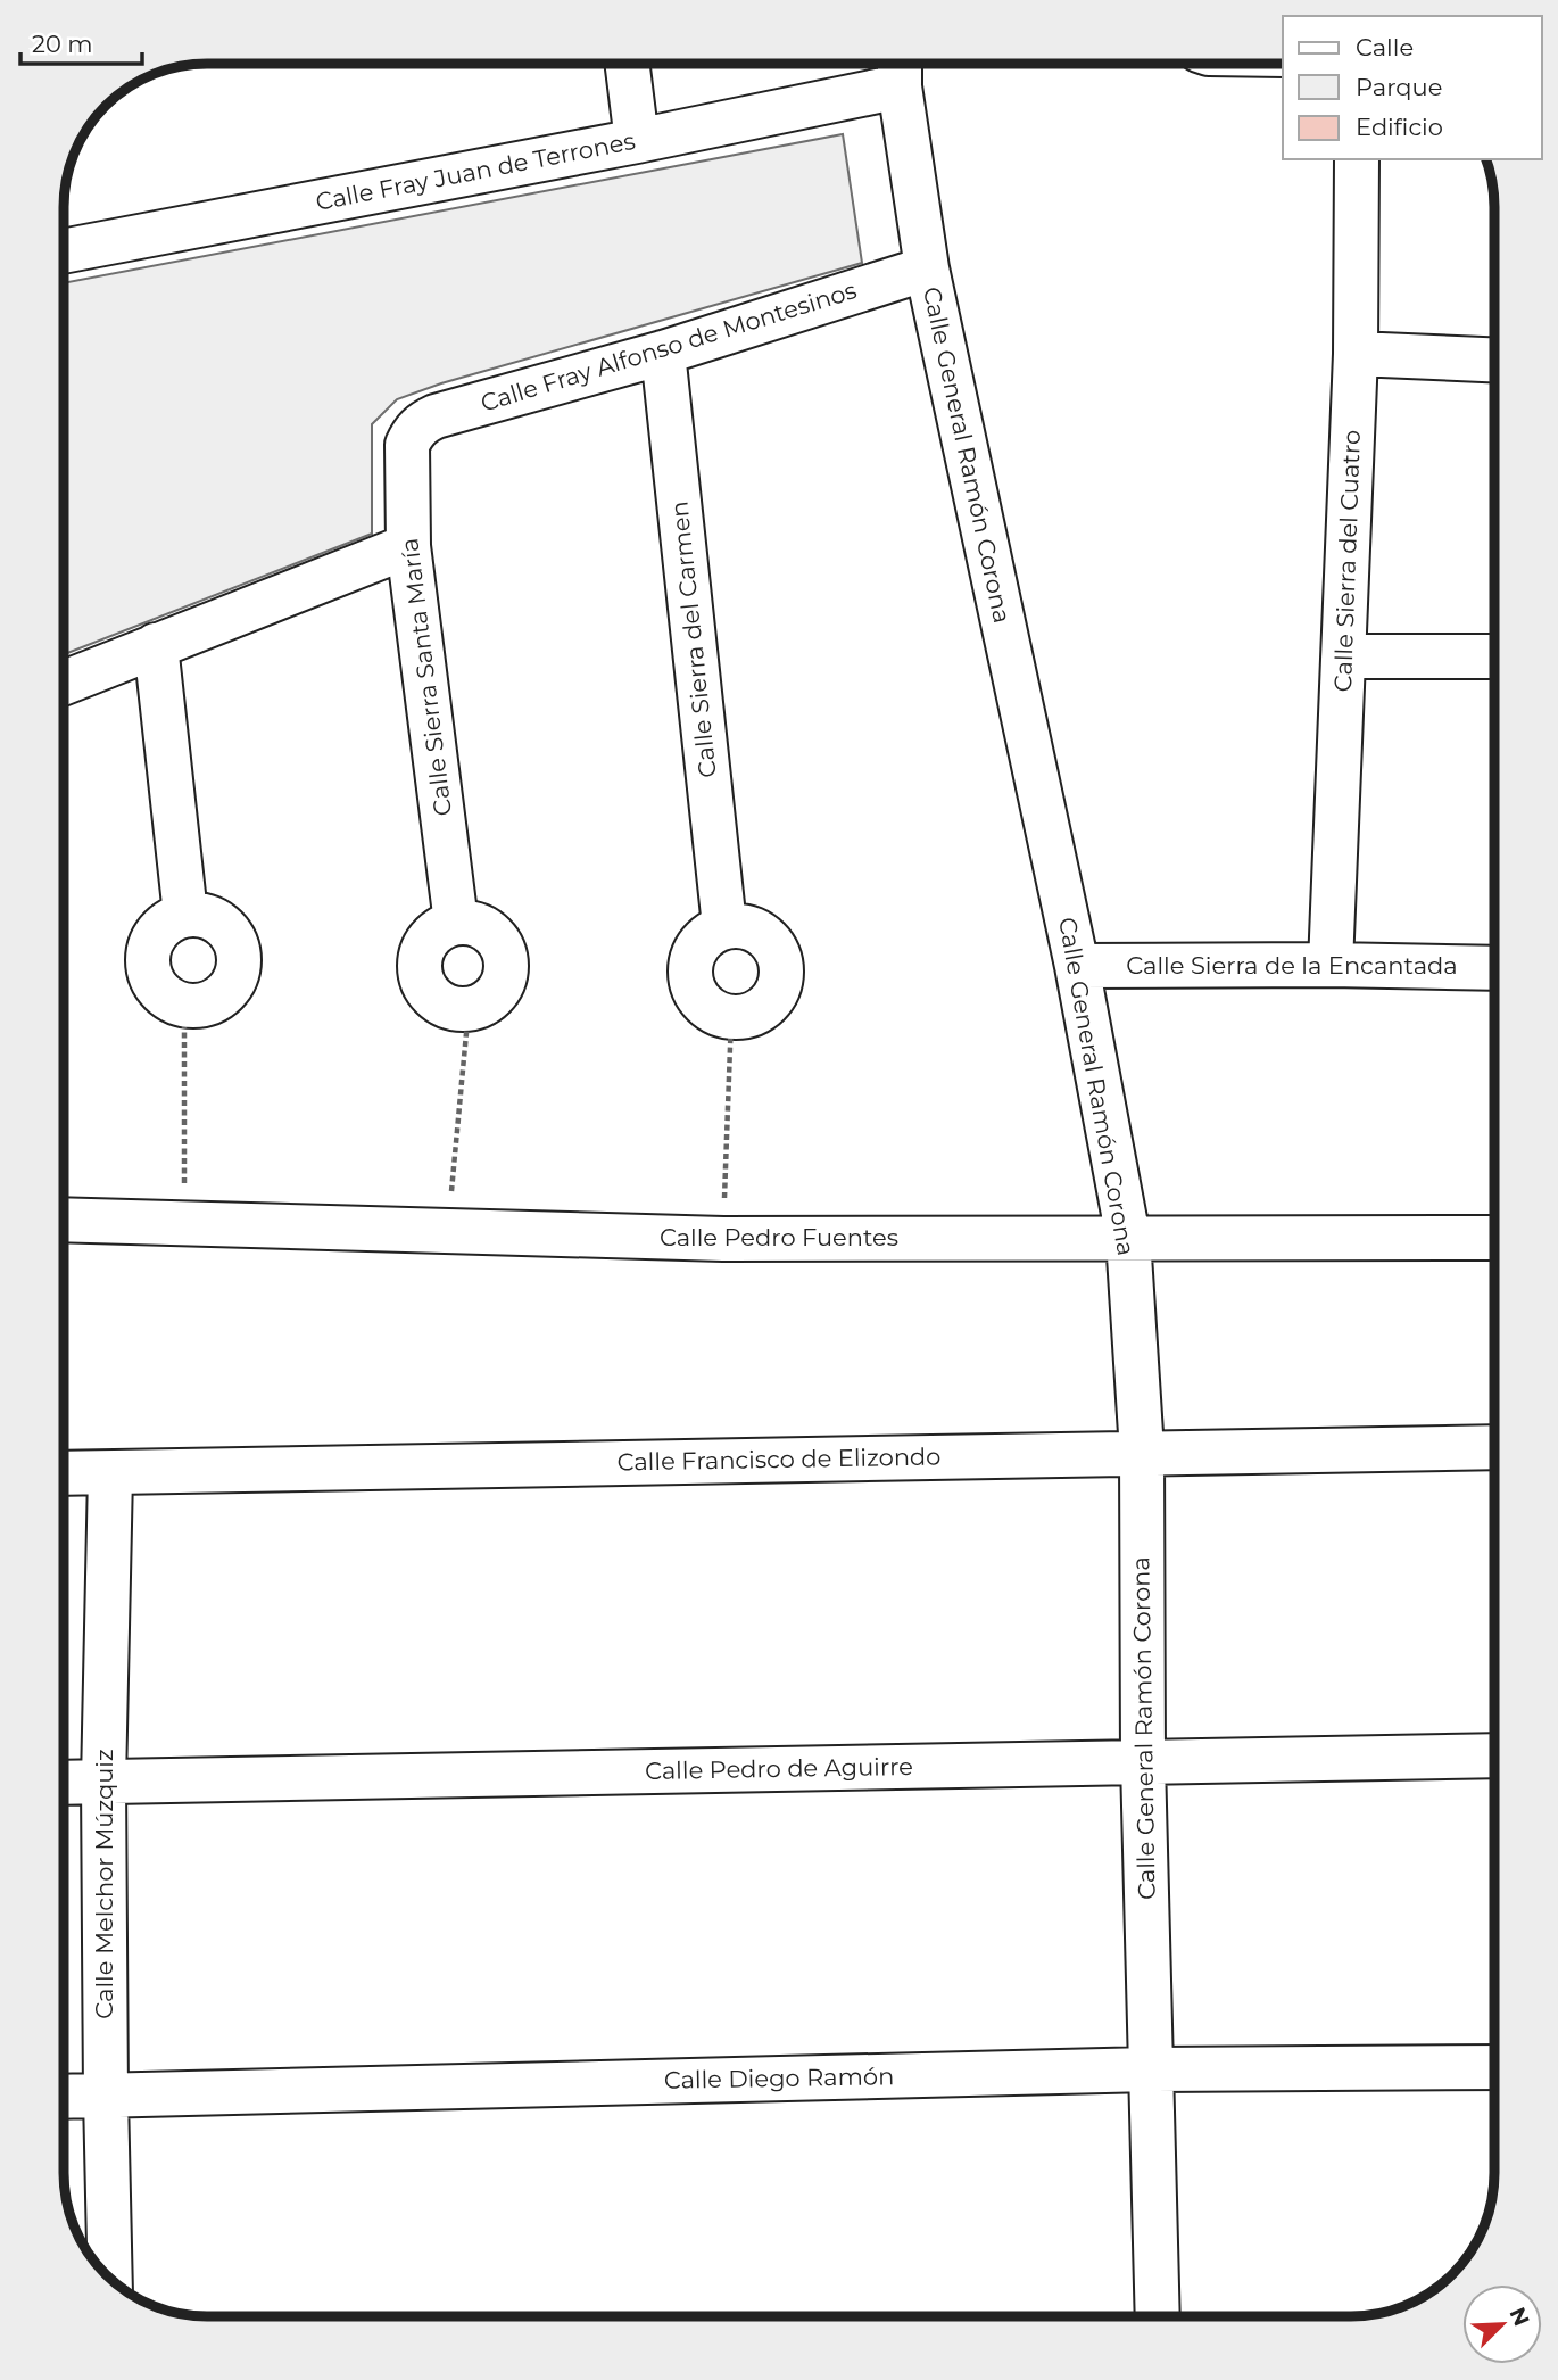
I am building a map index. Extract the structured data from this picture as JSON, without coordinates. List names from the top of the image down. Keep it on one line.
{"streets":{"street":["Calle Fray Juan de Terrones","Calle Fray Alfonso de Montesinos","Calle General Ramón Corona","Calle Sierra del Cuatro","Calle Sierra del Carmen","Calle Sierra Santa María","Calle Sierra de la Encantada","Calle Pedro Fuentes","Calle Francisco de Elizondo","Calle Pedro de Aguirre","Calle Melchor Múzquiz","Calle Diego Ramón"]},"crossings":[["Calle Fray Juan de Terrones","Calle General Ramón Corona"],["Calle Fray Alfonso de Montesinos","Calle General Ramón Corona"],["Calle Fray Alfonso de Montesinos","Calle Sierra del Carmen"],["Calle Fray Alfonso de Montesinos","Calle Sierra Santa María"],["Calle General Ramón Corona","Calle Sierra de la Encantada"],["Calle General Ramón Corona","Calle Pedro Fuentes"],["Calle General Ramón Corona","Calle Francisco de Elizondo"],["Calle General Ramón Corona","Calle Pedro de Aguirre"],["Calle General Ramón Corona","Calle Diego Ramón"],["Calle Sierra del Cuatro","Calle Sierra de la Encantada"],["Calle Francisco de Elizondo","Calle Melchor Múzquiz"],["Calle Pedro de Aguirre","Calle Melchor Múzquiz"],["Calle Melchor Múzquiz","Calle Diego Ramón"]],"legend":["Calle","Parque","Edificio"],"scale_bar":"20 m","north":"top right"}
